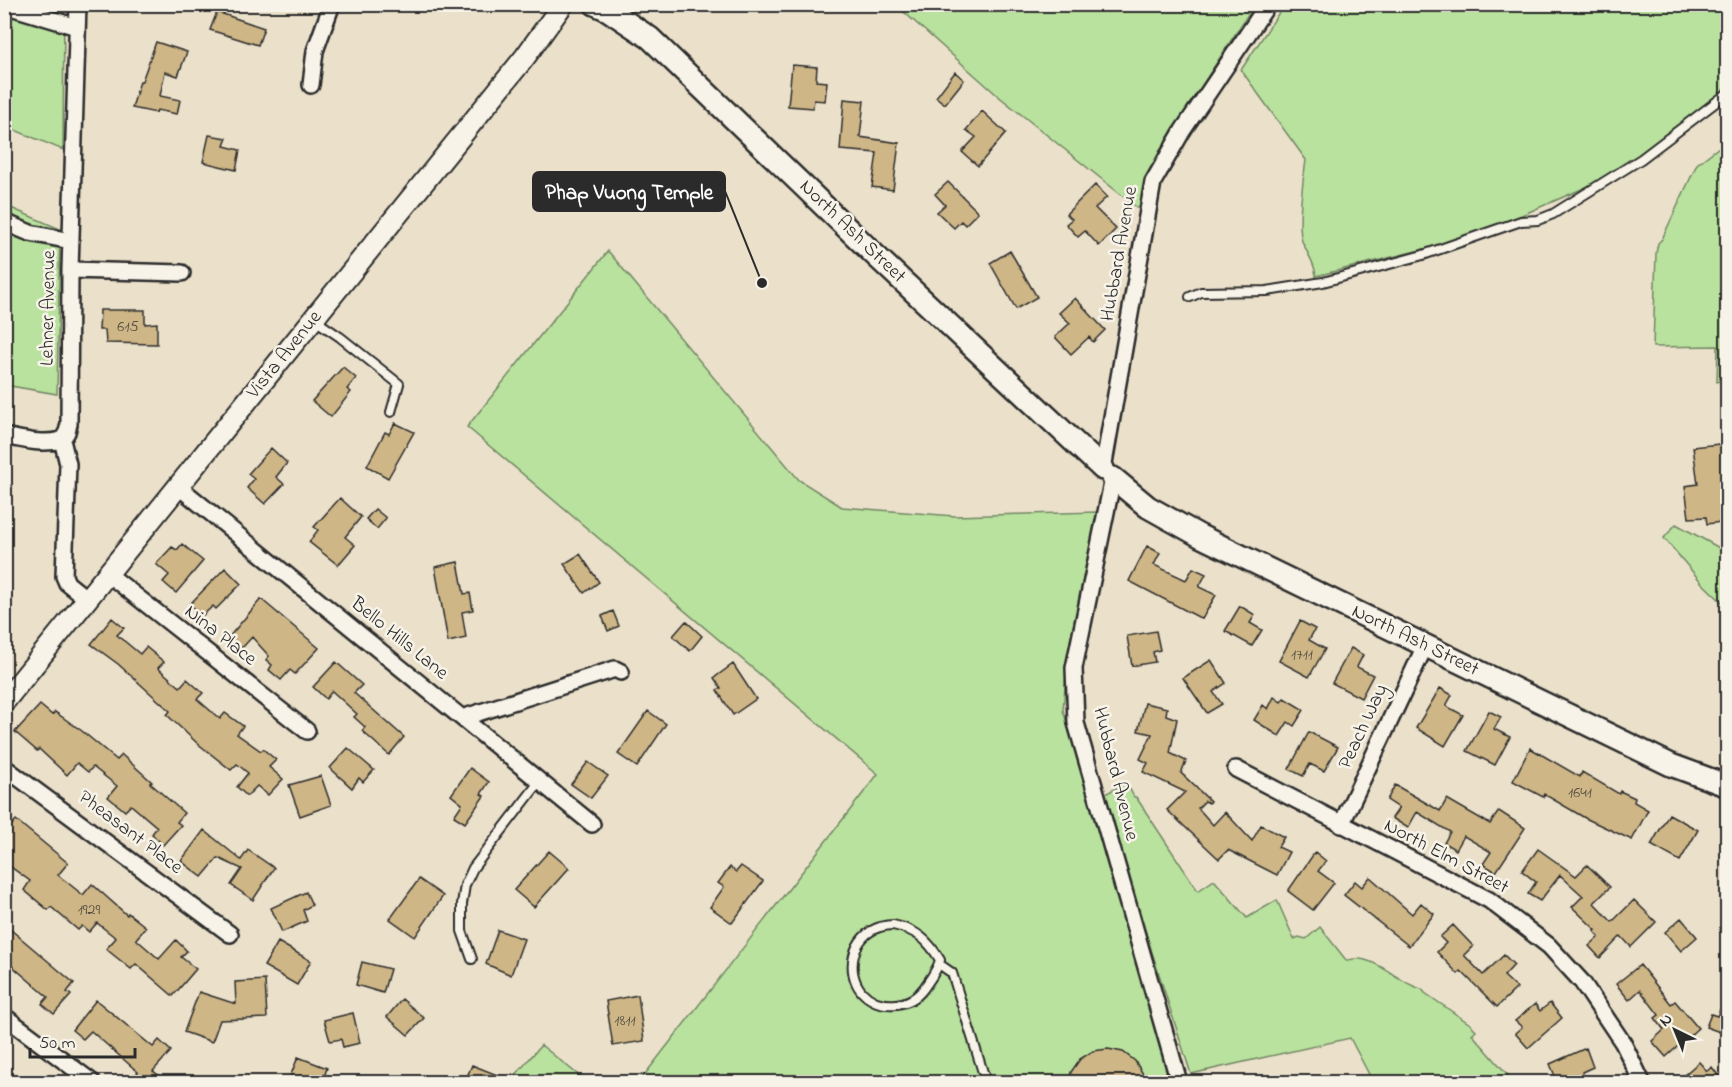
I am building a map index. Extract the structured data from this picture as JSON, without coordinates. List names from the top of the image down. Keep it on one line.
{"streets":{"main road":["North Ash Street"],"street":["Hubbard Avenue","Lehner Avenue","Vista Avenue","Nina Place","Bello Hills Lane","Peach Way","Pheasant Place","North Elm Street"]},"crossings":[["North Ash Street","Hubbard Avenue"],["North Ash Street","Peach Way"],["Lehner Avenue","Vista Avenue"],["Vista Avenue","Nina Place"],["Vista Avenue","Bello Hills Lane"],["Peach Way","North Elm Street"]],"places":["Phap Vuong Temple"],"house_numbers":["615","1711","1641","1929","1811"],"scale_bar":"50 m","north":"top left"}
